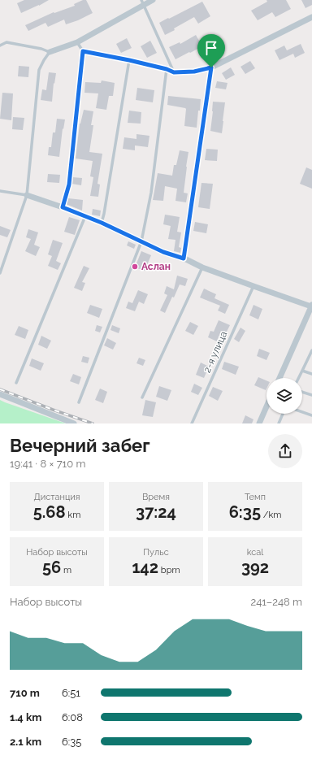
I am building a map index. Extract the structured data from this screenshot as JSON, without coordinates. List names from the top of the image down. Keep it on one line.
{"streets":{"lane":["2-я улица"]},"places":["Аслан"],"page":{"heading":["Вечерний забег","19:41 · 8 × 710 m"],"stats":[["Дистанция","5.68 km"],["Время","37:24"],["Темп","6:35 /km"],["Набор высоты","56 m"],["Пульс","142 bpm"],["kcal","392"]],"chart":["Набор высоты","241–248 m"],"list":[{"name":"710 m","note":"6:51"},{"name":"1.4 km","note":"6:08"},{"name":"2.1 km","note":"6:35"}]}}
